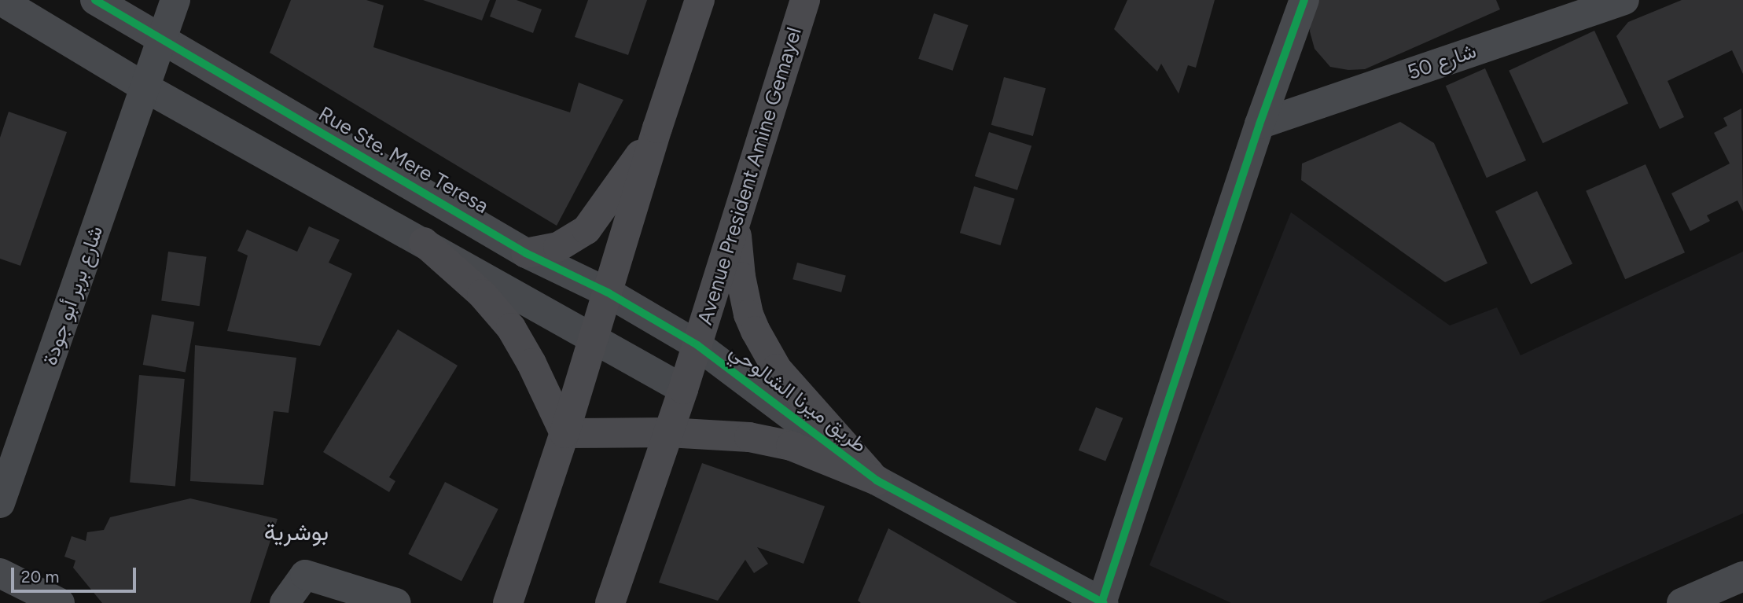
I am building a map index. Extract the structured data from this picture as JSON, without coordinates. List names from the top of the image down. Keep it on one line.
{"streets":{"highway":["Avenue President Amine Gemayel"],"street":["شارع 50","Rue Ste. Mere Teresa","شارع بربر أبو جودة","طريق ميرنا الشالوحي"]},"crossings":[["Rue Ste. Mere Teresa","Avenue President Amine Gemayel"],["Rue Ste. Mere Teresa","شارع بربر أبو جودة"],["Rue Ste. Mere Teresa","طريق ميرنا الشالوحي"],["Avenue President Amine Gemayel","طريق ميرنا الشالوحي"]],"districts":["بوشرية"],"scale_bar":"20 m"}
